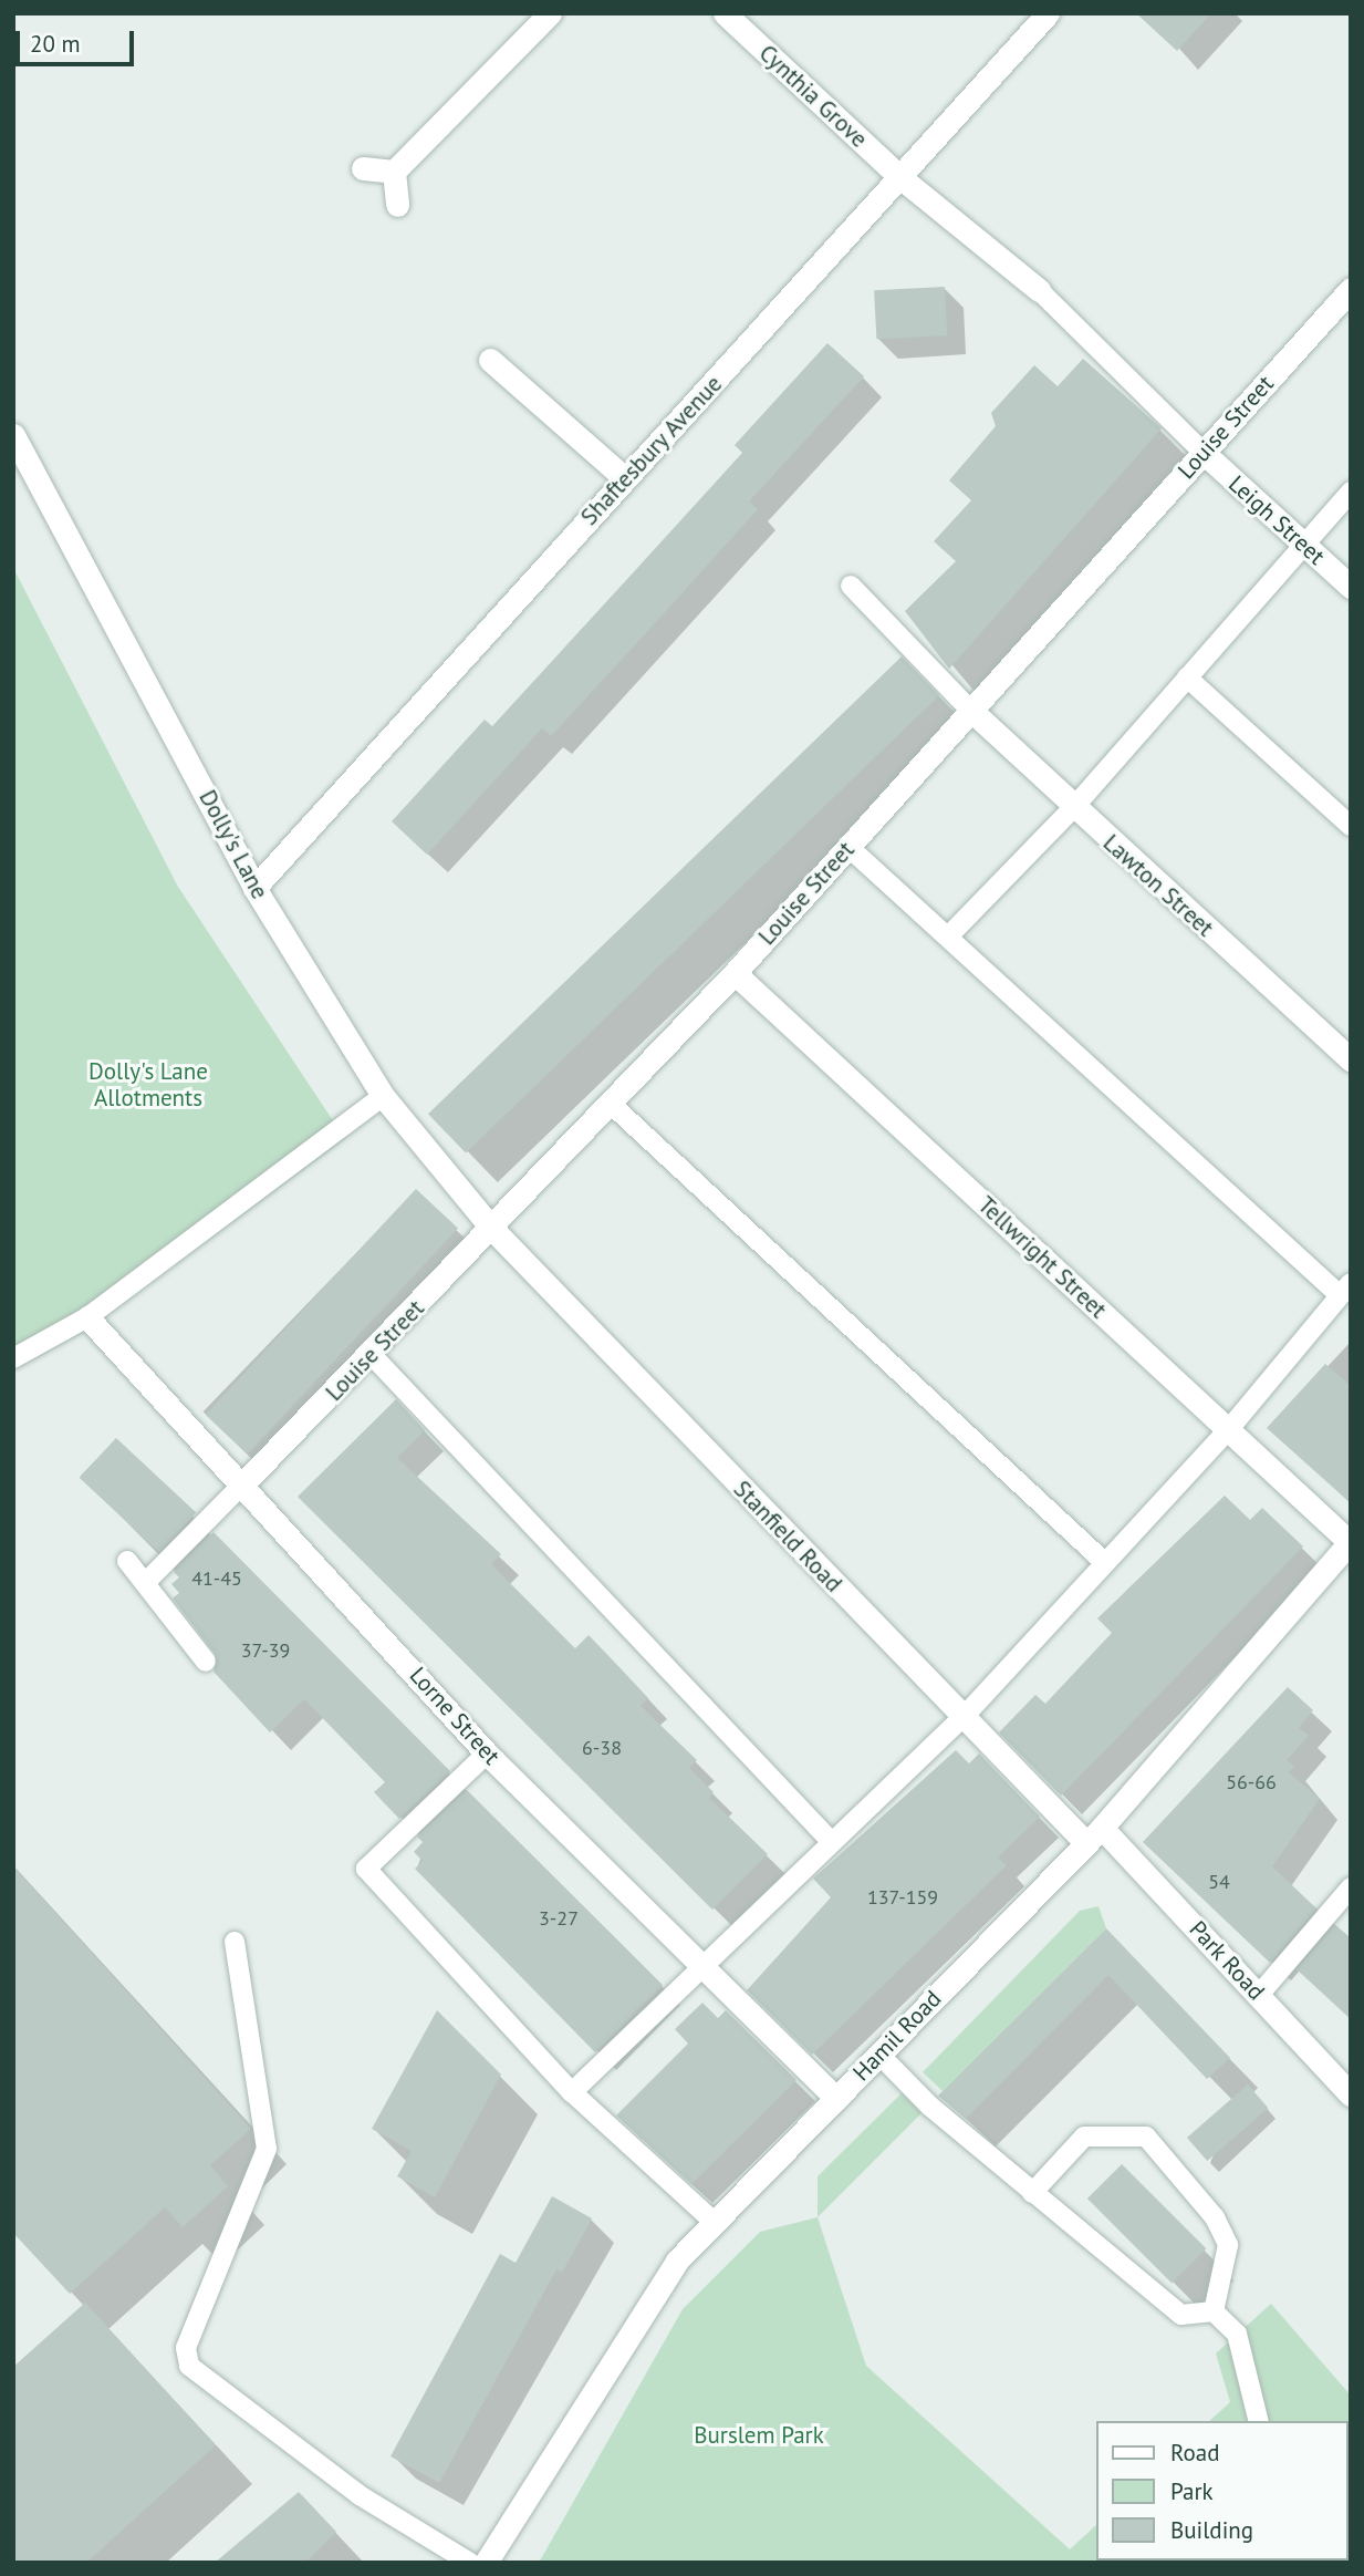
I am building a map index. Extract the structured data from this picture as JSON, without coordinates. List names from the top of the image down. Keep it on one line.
{"streets":{"street":["Cynthia Grove","Louise Street","Shaftesbury Avenue","Leigh Street","Dolly's Lane","Lawton Street","Tellwright Street","Stanfield Road","Lorne Street","Park Road","Hamil Road"]},"crossings":[["Cynthia Grove","Shaftesbury Avenue"],["Louise Street","Leigh Street"],["Louise Street","Dolly's Lane"],["Louise Street","Lawton Street"],["Louise Street","Tellwright Street"],["Louise Street","Stanfield Road"],["Louise Street","Lorne Street"],["Shaftesbury Avenue","Dolly's Lane"],["Dolly's Lane","Stanfield Road"],["Tellwright Street","Hamil Road"],["Stanfield Road","Park Road"],["Stanfield Road","Hamil Road"],["Lorne Street","Hamil Road"],["Park Road","Hamil Road"]],"parks":["Dolly's Lane Allotments","Burslem Park"],"house_numbers":["41-45","37-39","6-38","56-66","54","137-159","3-27"],"legend":["Road","Park","Building"],"scale_bar":"20 m"}
